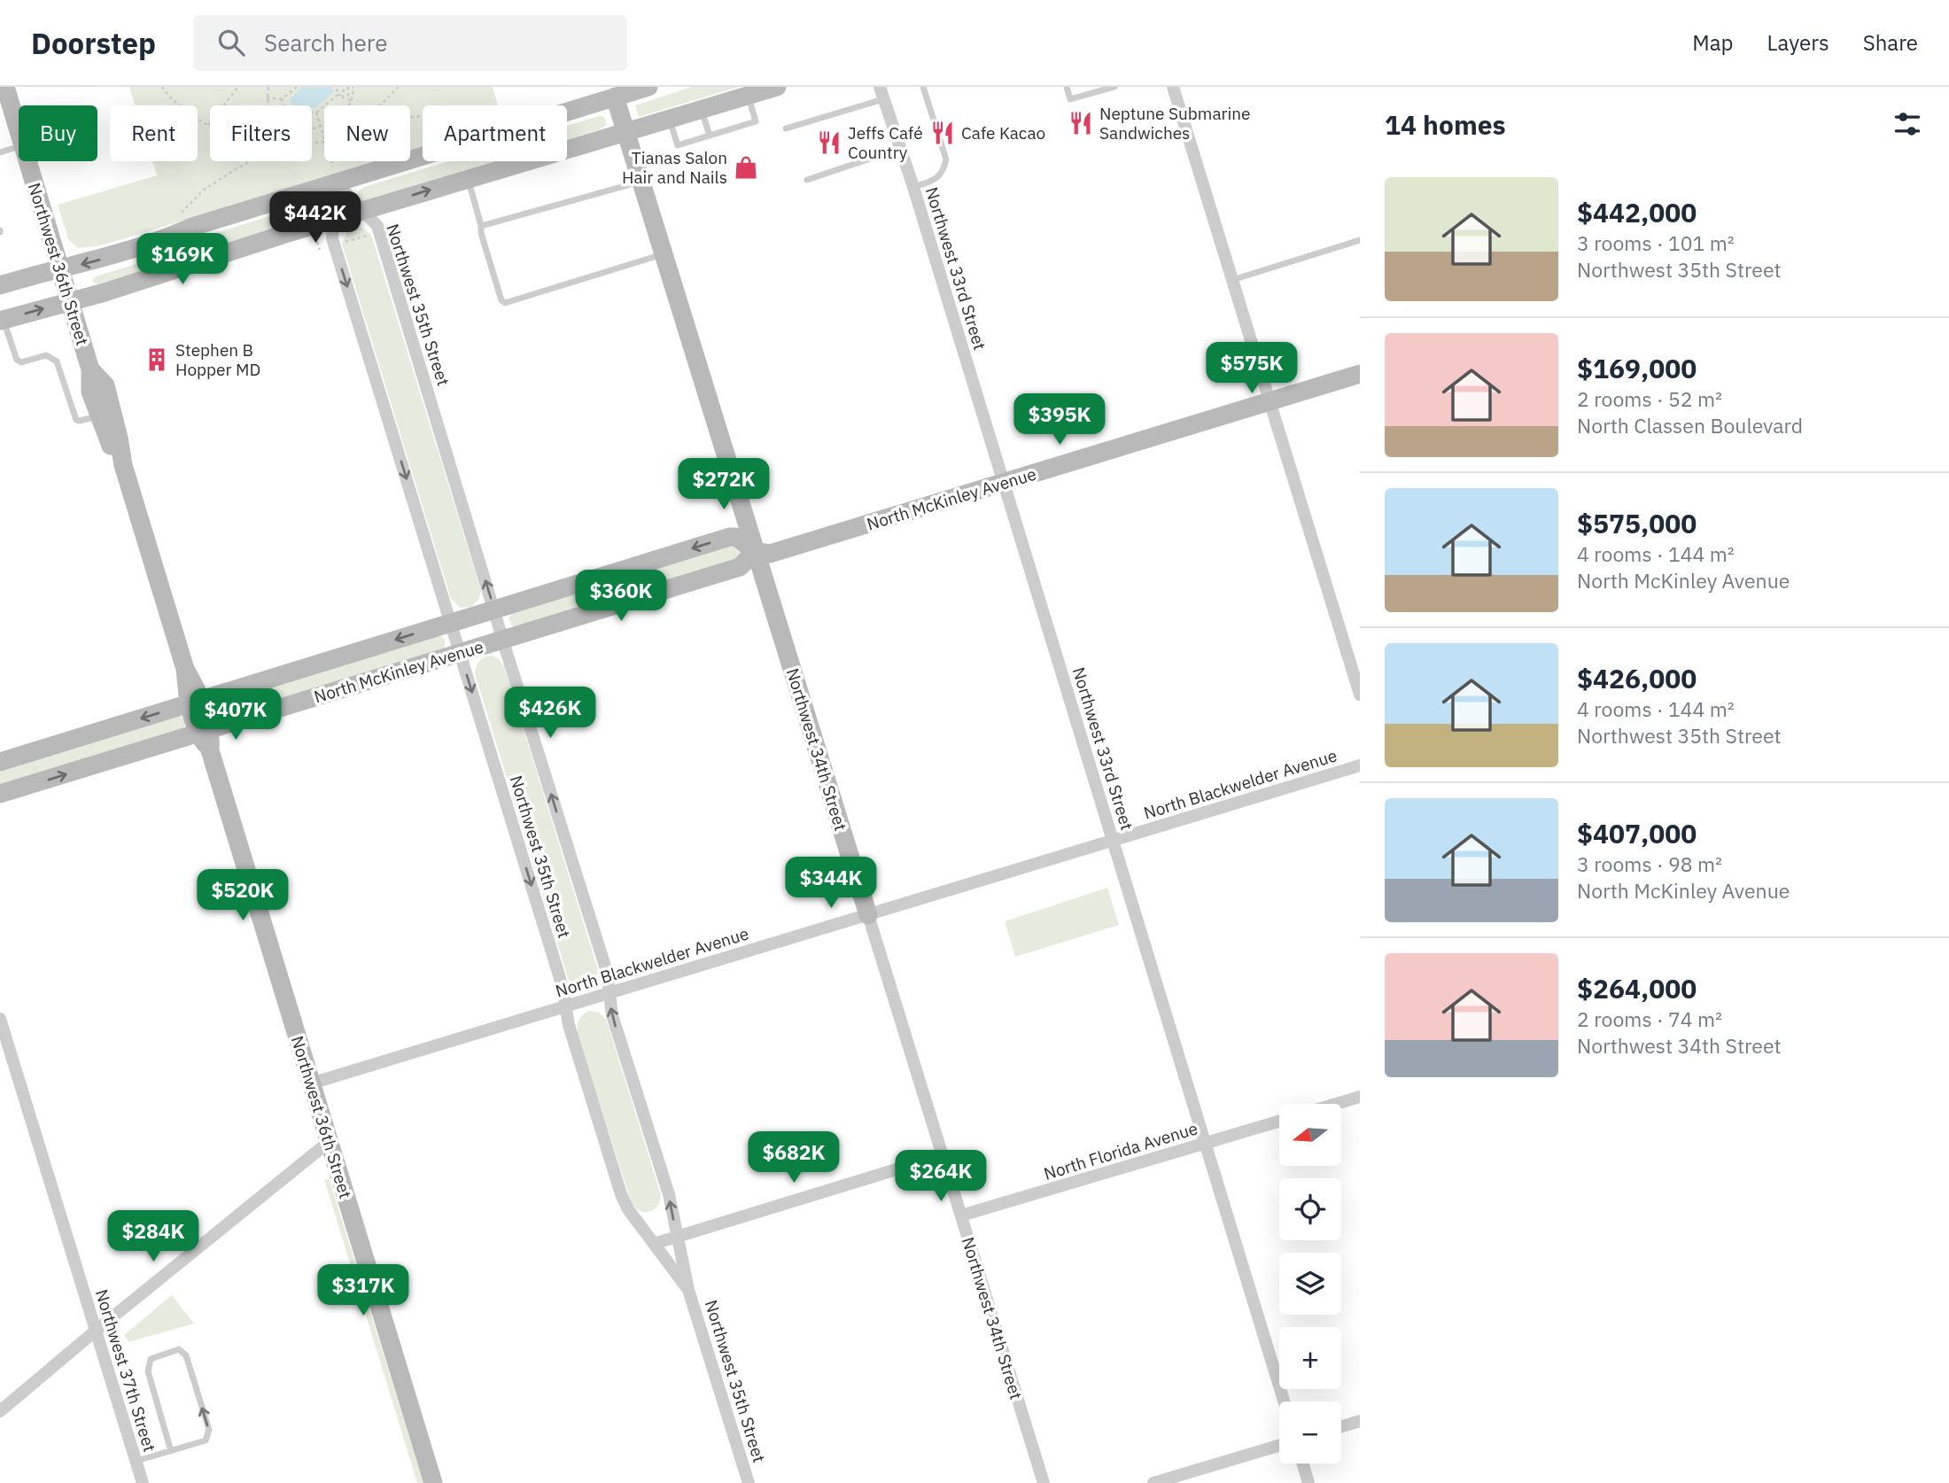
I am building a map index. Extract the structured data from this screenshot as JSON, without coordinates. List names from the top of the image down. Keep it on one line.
{"streets":{"street":["Northwest 36th Street","Northwest 33rd Street","Northwest 35th Street","North McKinley Avenue","Northwest 34th Street","North Blackwelder Avenue","North Florida Avenue","Northwest 37th Street"]},"crossings":[["Northwest 36th Street","North McKinley Avenue"],["Northwest 36th Street","North Blackwelder Avenue"],["Northwest 33rd Street","North McKinley Avenue"],["Northwest 33rd Street","North Blackwelder Avenue"],["Northwest 33rd Street","North Florida Avenue"],["Northwest 35th Street","North McKinley Avenue"],["Northwest 35th Street","North Blackwelder Avenue"],["North McKinley Avenue","Northwest 34th Street"],["Northwest 34th Street","North Blackwelder Avenue"],["Northwest 34th Street","North Florida Avenue"]],"places":{"restaurant":["Neptune Submarine Sandwiches","Cafe Kacao","Jeffs Café Country"],"shop":["Tianas Salon Hair and Nails"],"building":["Stephen B Hopper MD"]},"north":"left","page":{"header":"Doorstep","search":"Search here","nav":["Map","Layers","Share"],"heading":"14 homes","chip":["Buy","Rent","Filters","New","Apartment"],"list":[{"name":"$442,000","note":"3 rooms · 101 m² · Northwest 35th Street"},{"name":"$169,000","note":"2 rooms · 52 m² · North Classen Boulevard"},{"name":"$575,000","note":"4 rooms · 144 m² · North McKinley Avenue"},{"name":"$426,000","note":"4 rooms · 144 m² · Northwest 35th Street"},{"name":"$407,000","note":"3 rooms · 98 m² · North McKinley Avenue"},{"name":"$264,000","note":"2 rooms · 74 m² · Northwest 34th Street"}],"price":["$442K","$169K","$575K","$395K","$272K","$360K","$426K","$407K","$344K","$520K","$682K","$264K","$284K","$317K"],"map_buttons":["+","−"]}}
